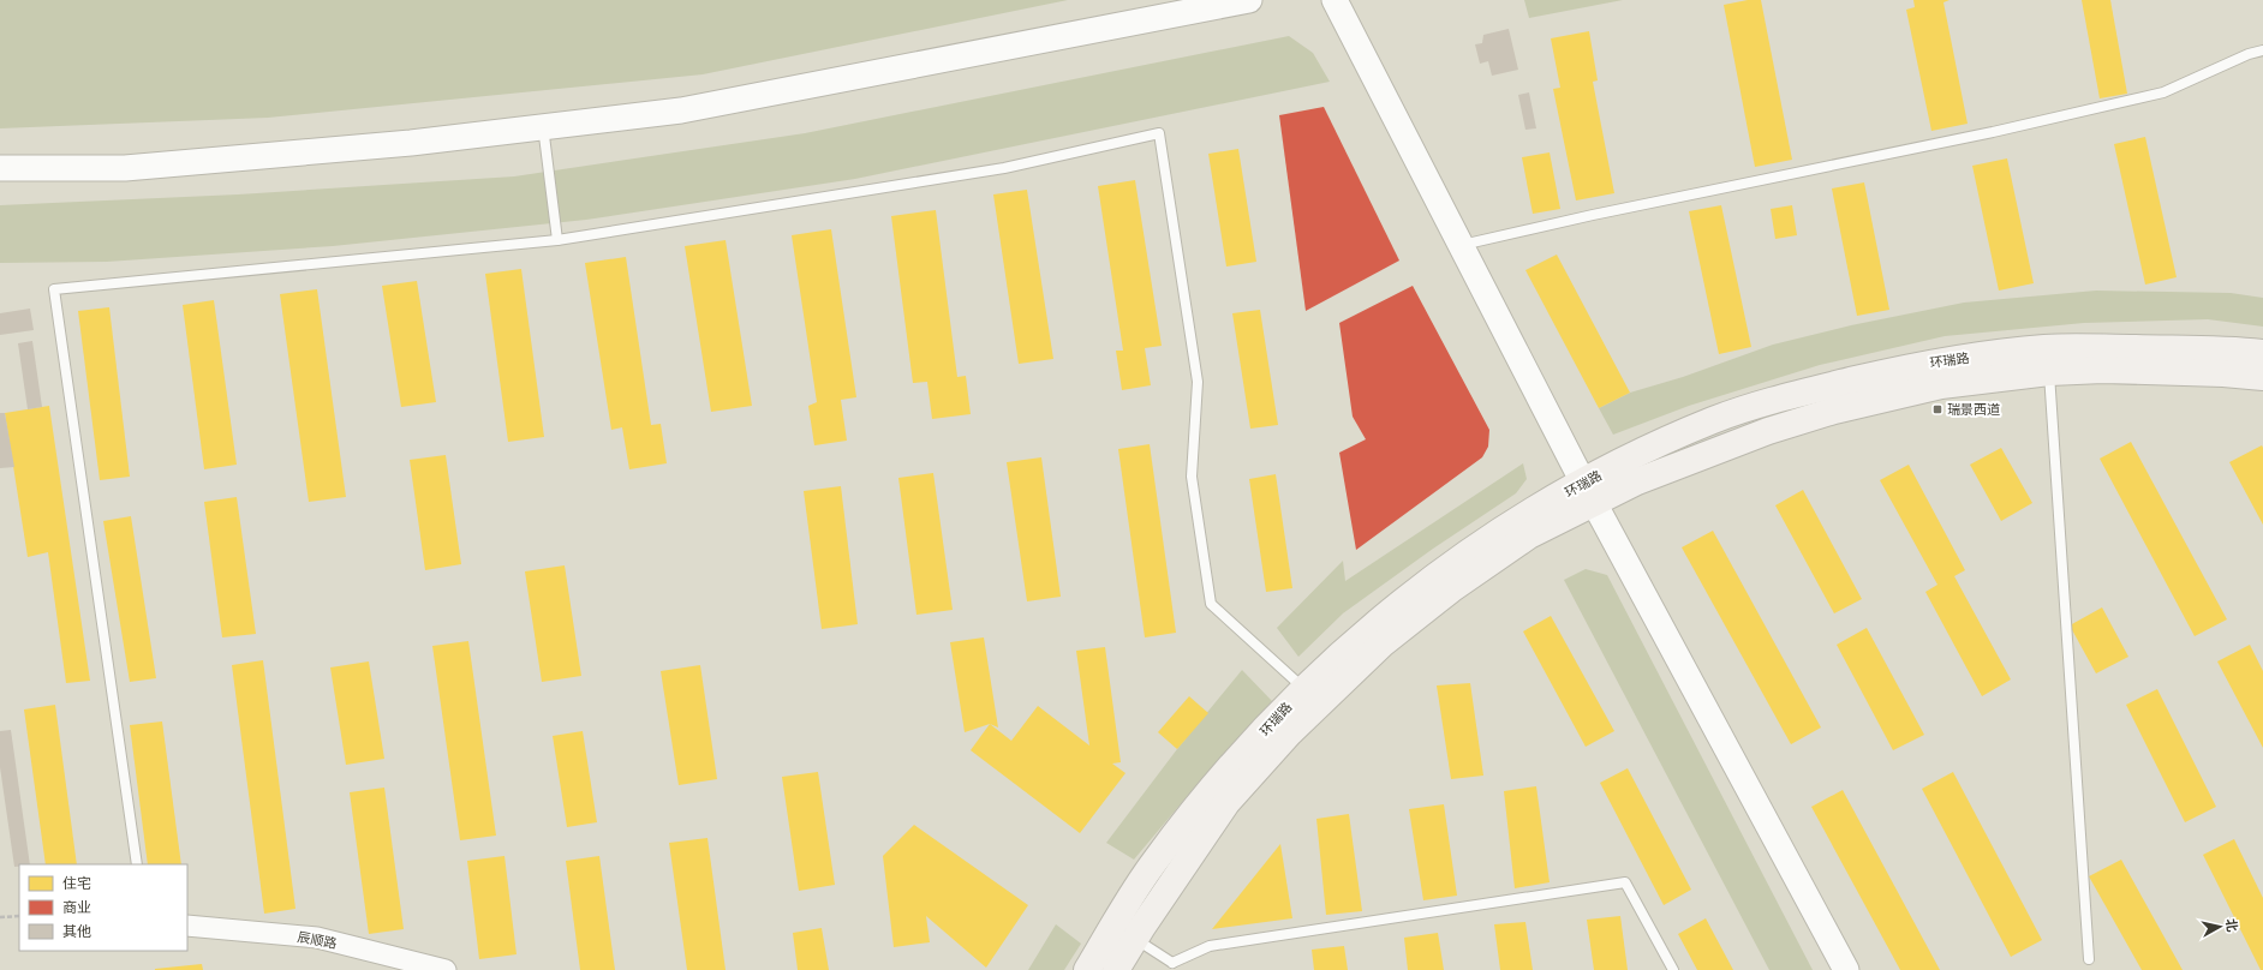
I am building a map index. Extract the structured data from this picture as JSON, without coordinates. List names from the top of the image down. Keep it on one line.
{"streets":{"main road":["环瑞路"],"street":["辰顺路"]},"places":{"transit":["瑞景西道"]},"legend":["住宅","商业","其他"],"north":"right"}
